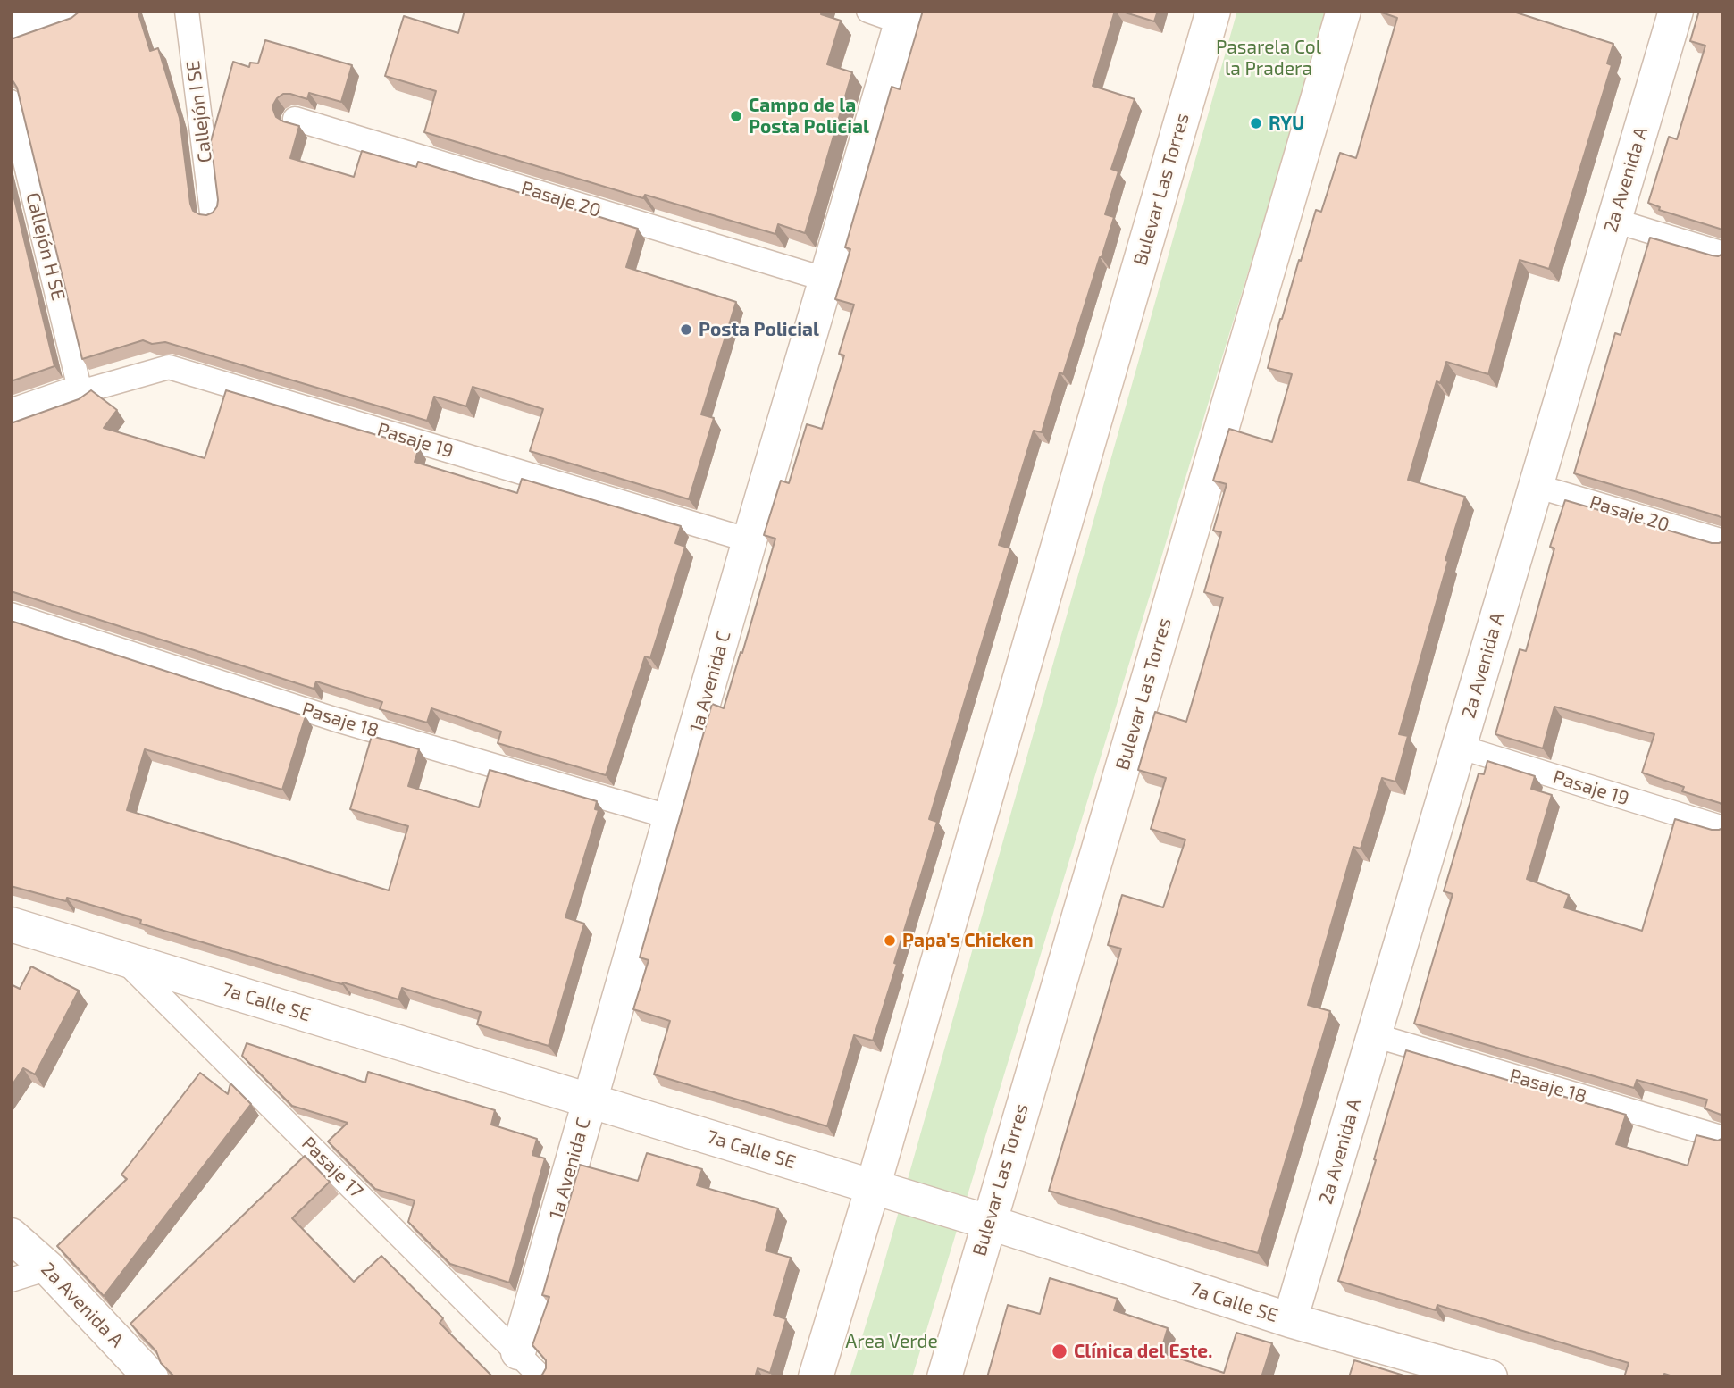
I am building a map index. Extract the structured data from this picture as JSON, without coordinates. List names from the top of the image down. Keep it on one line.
{"streets":{"street":["2a Avenida A","Bulevar Las Torres","1a Avenida C","7a Calle SE"],"lane":["Callejón I SE","Pasaje 20","Callejón H SE","Pasaje 19","Pasaje 18","Pasaje 17"]},"crossings":[["2a Avenida A","Pasaje 20"],["2a Avenida A","Pasaje 19"],["2a Avenida A","Pasaje 18"],["2a Avenida A","7a Calle SE"],["Bulevar Las Torres","7a Calle SE"],["Pasaje 20","1a Avenida C"],["Callejón H SE","Pasaje 19"],["Pasaje 19","1a Avenida C"],["1a Avenida C","Pasaje 18"],["1a Avenida C","7a Calle SE"],["1a Avenida C","Pasaje 17"],["7a Calle SE","Pasaje 17"]],"parks":["Pasarela Col la Pradera","Area Verde"],"places":["Campo de la Posta Policial","RYU","Posta Policial","Papa's Chicken","Clínica del Este."]}
